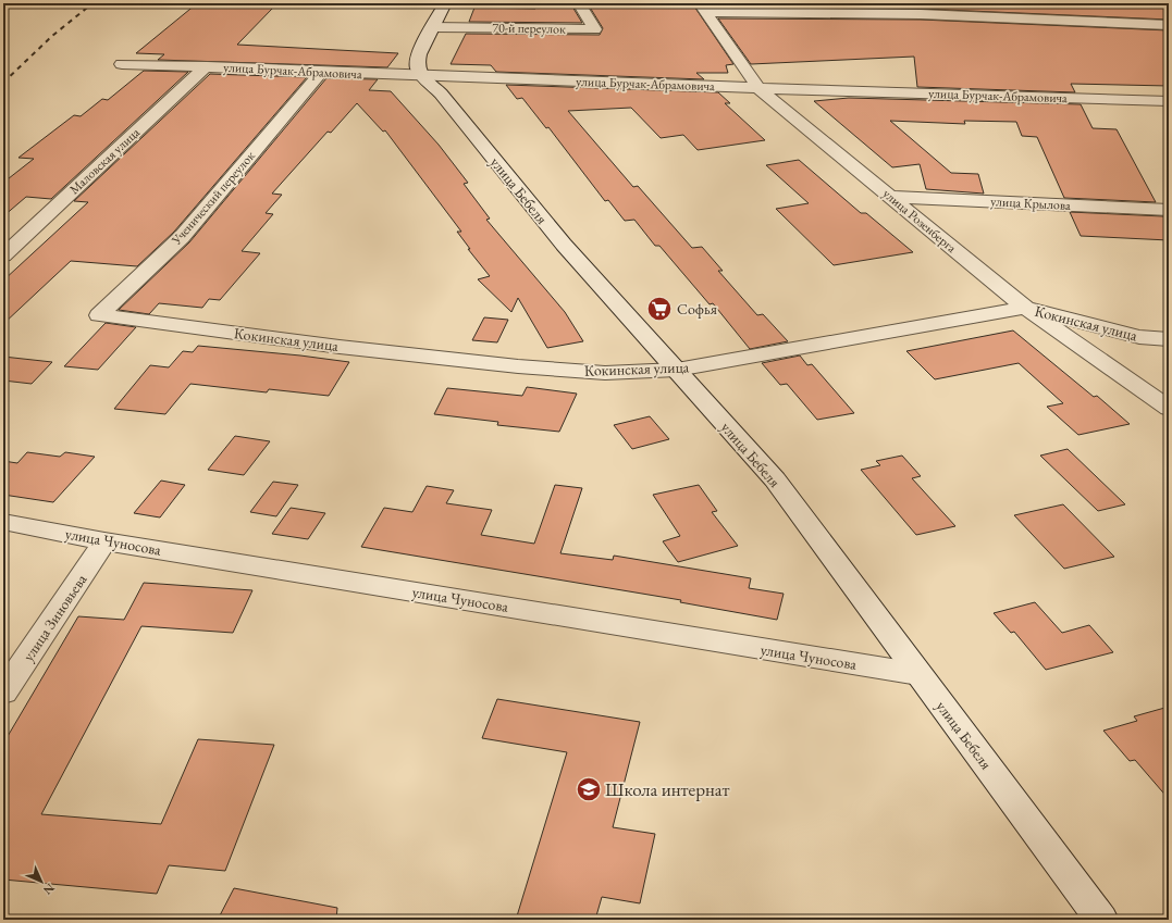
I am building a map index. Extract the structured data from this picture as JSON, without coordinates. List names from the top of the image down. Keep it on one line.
{"streets":{"street":["70-й переулок","улица Бурчак-Абрамовича","Маловская улица","улица Бебеля","Ученический переулок","улица Крылова","улица Розенберга","Кокинская улица","улица Чуносова","улица Зиновьева"]},"crossings":[["улица Бурчак-Абрамовича","Маловская улица"],["улица Бурчак-Абрамовича","улица Бебеля"],["улица Бурчак-Абрамовича","Ученический переулок"],["улица Бурчак-Абрамовича","улица Розенберга"],["улица Бебеля","Кокинская улица"],["улица Бебеля","улица Чуносова"],["Ученический переулок","Кокинская улица"],["улица Крылова","улица Розенберга"],["улица Розенберга","Кокинская улица"],["улица Чуносова","улица Зиновьева"]],"places":{"supermarket":["Софья"],"school or university":["Школа интернат"]},"north":"bottom right"}
